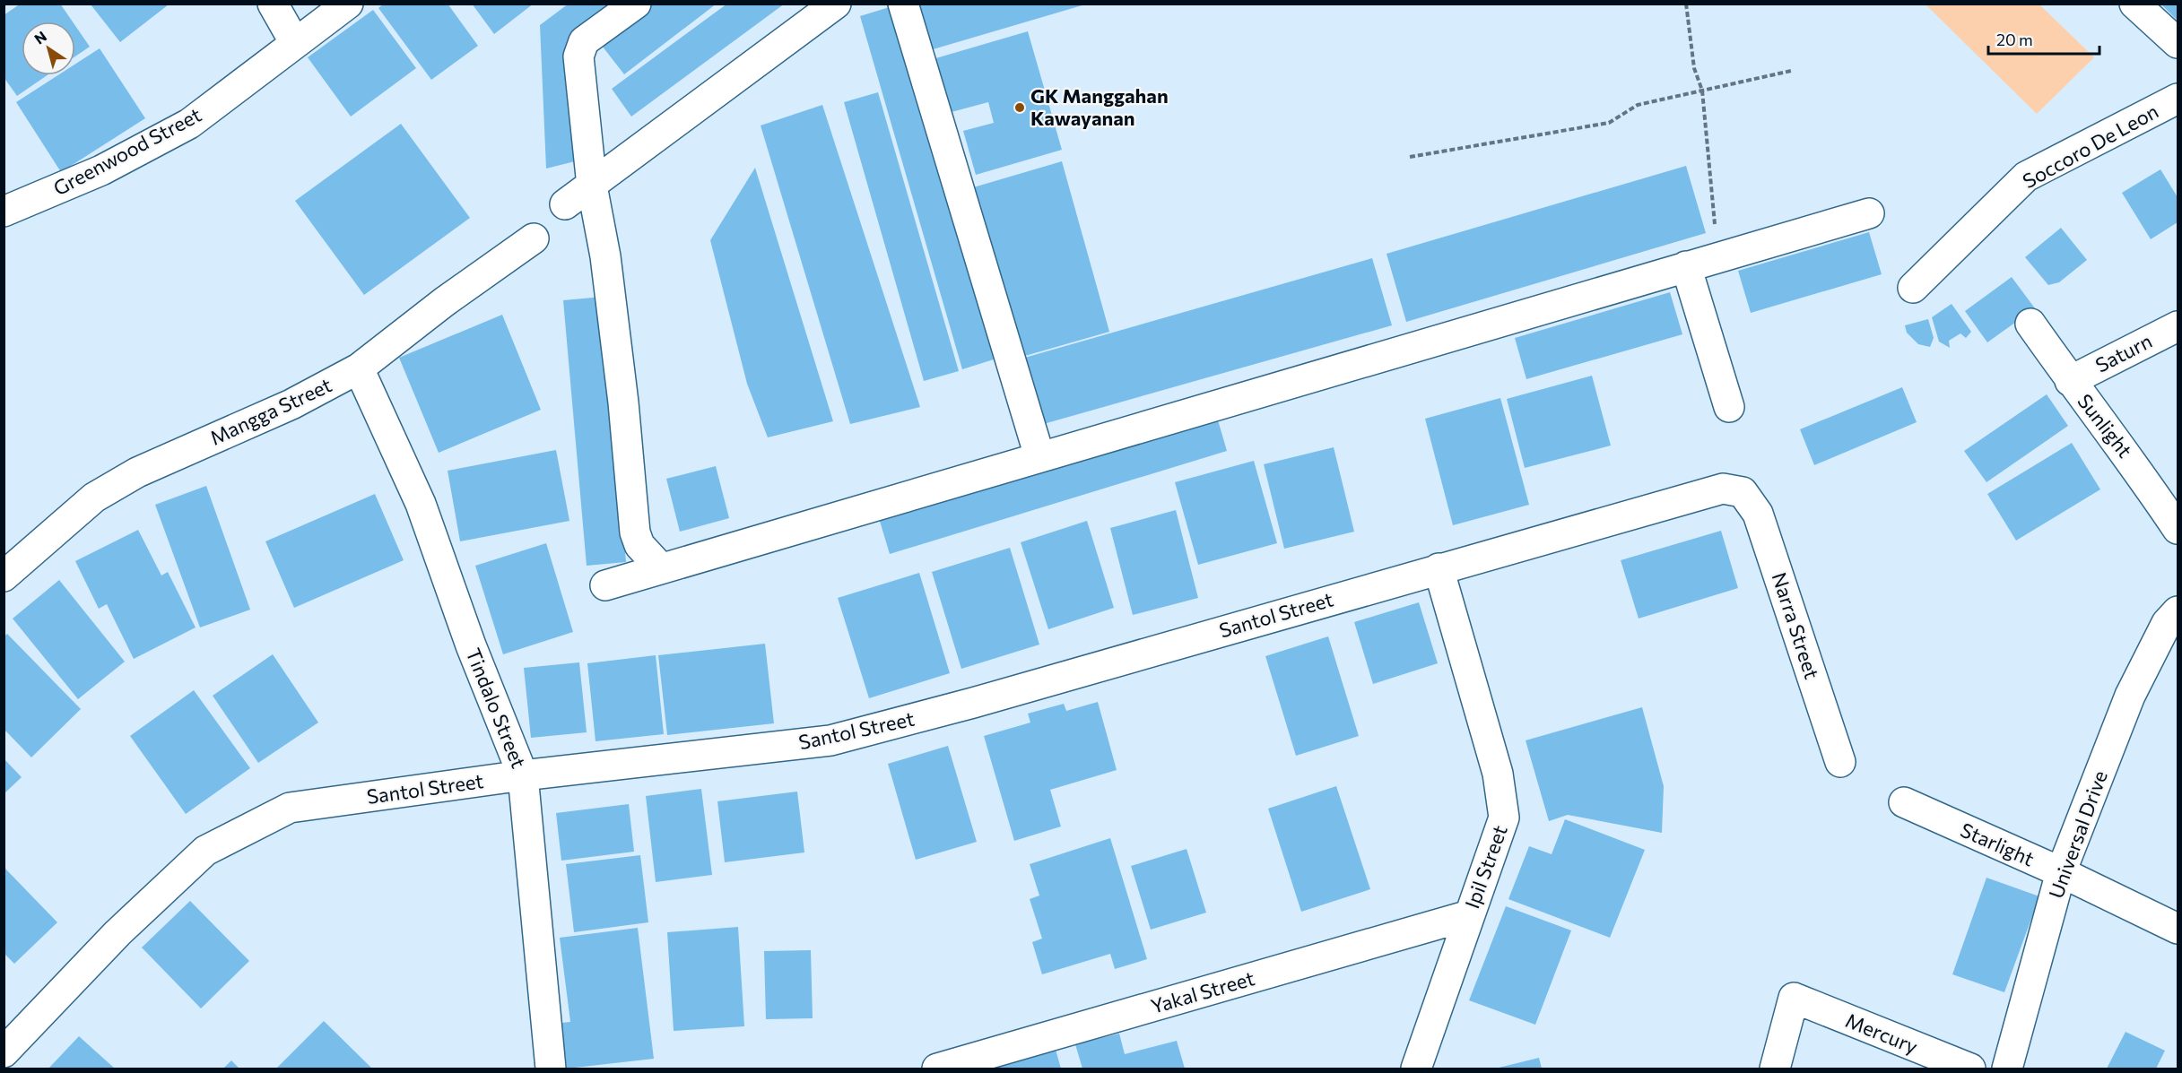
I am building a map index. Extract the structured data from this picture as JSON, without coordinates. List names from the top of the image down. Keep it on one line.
{"streets":{"street":["Soccoro De Leon","Greenwood Street","Saturn","Mangga Street","Sunlight","Santol Street","Narra Street","Tindalo Street","Universal Drive","Starlight","Ipil Street","Yakal Street","Mercury"]},"crossings":[["Saturn","Sunlight"],["Mangga Street","Tindalo Street"],["Santol Street","Narra Street"],["Santol Street","Tindalo Street"],["Santol Street","Ipil Street"],["Universal Drive","Starlight"],["Ipil Street","Yakal Street"]],"places":["GK Manggahan Kawayanan"],"scale_bar":"20 m","north":"top left"}
